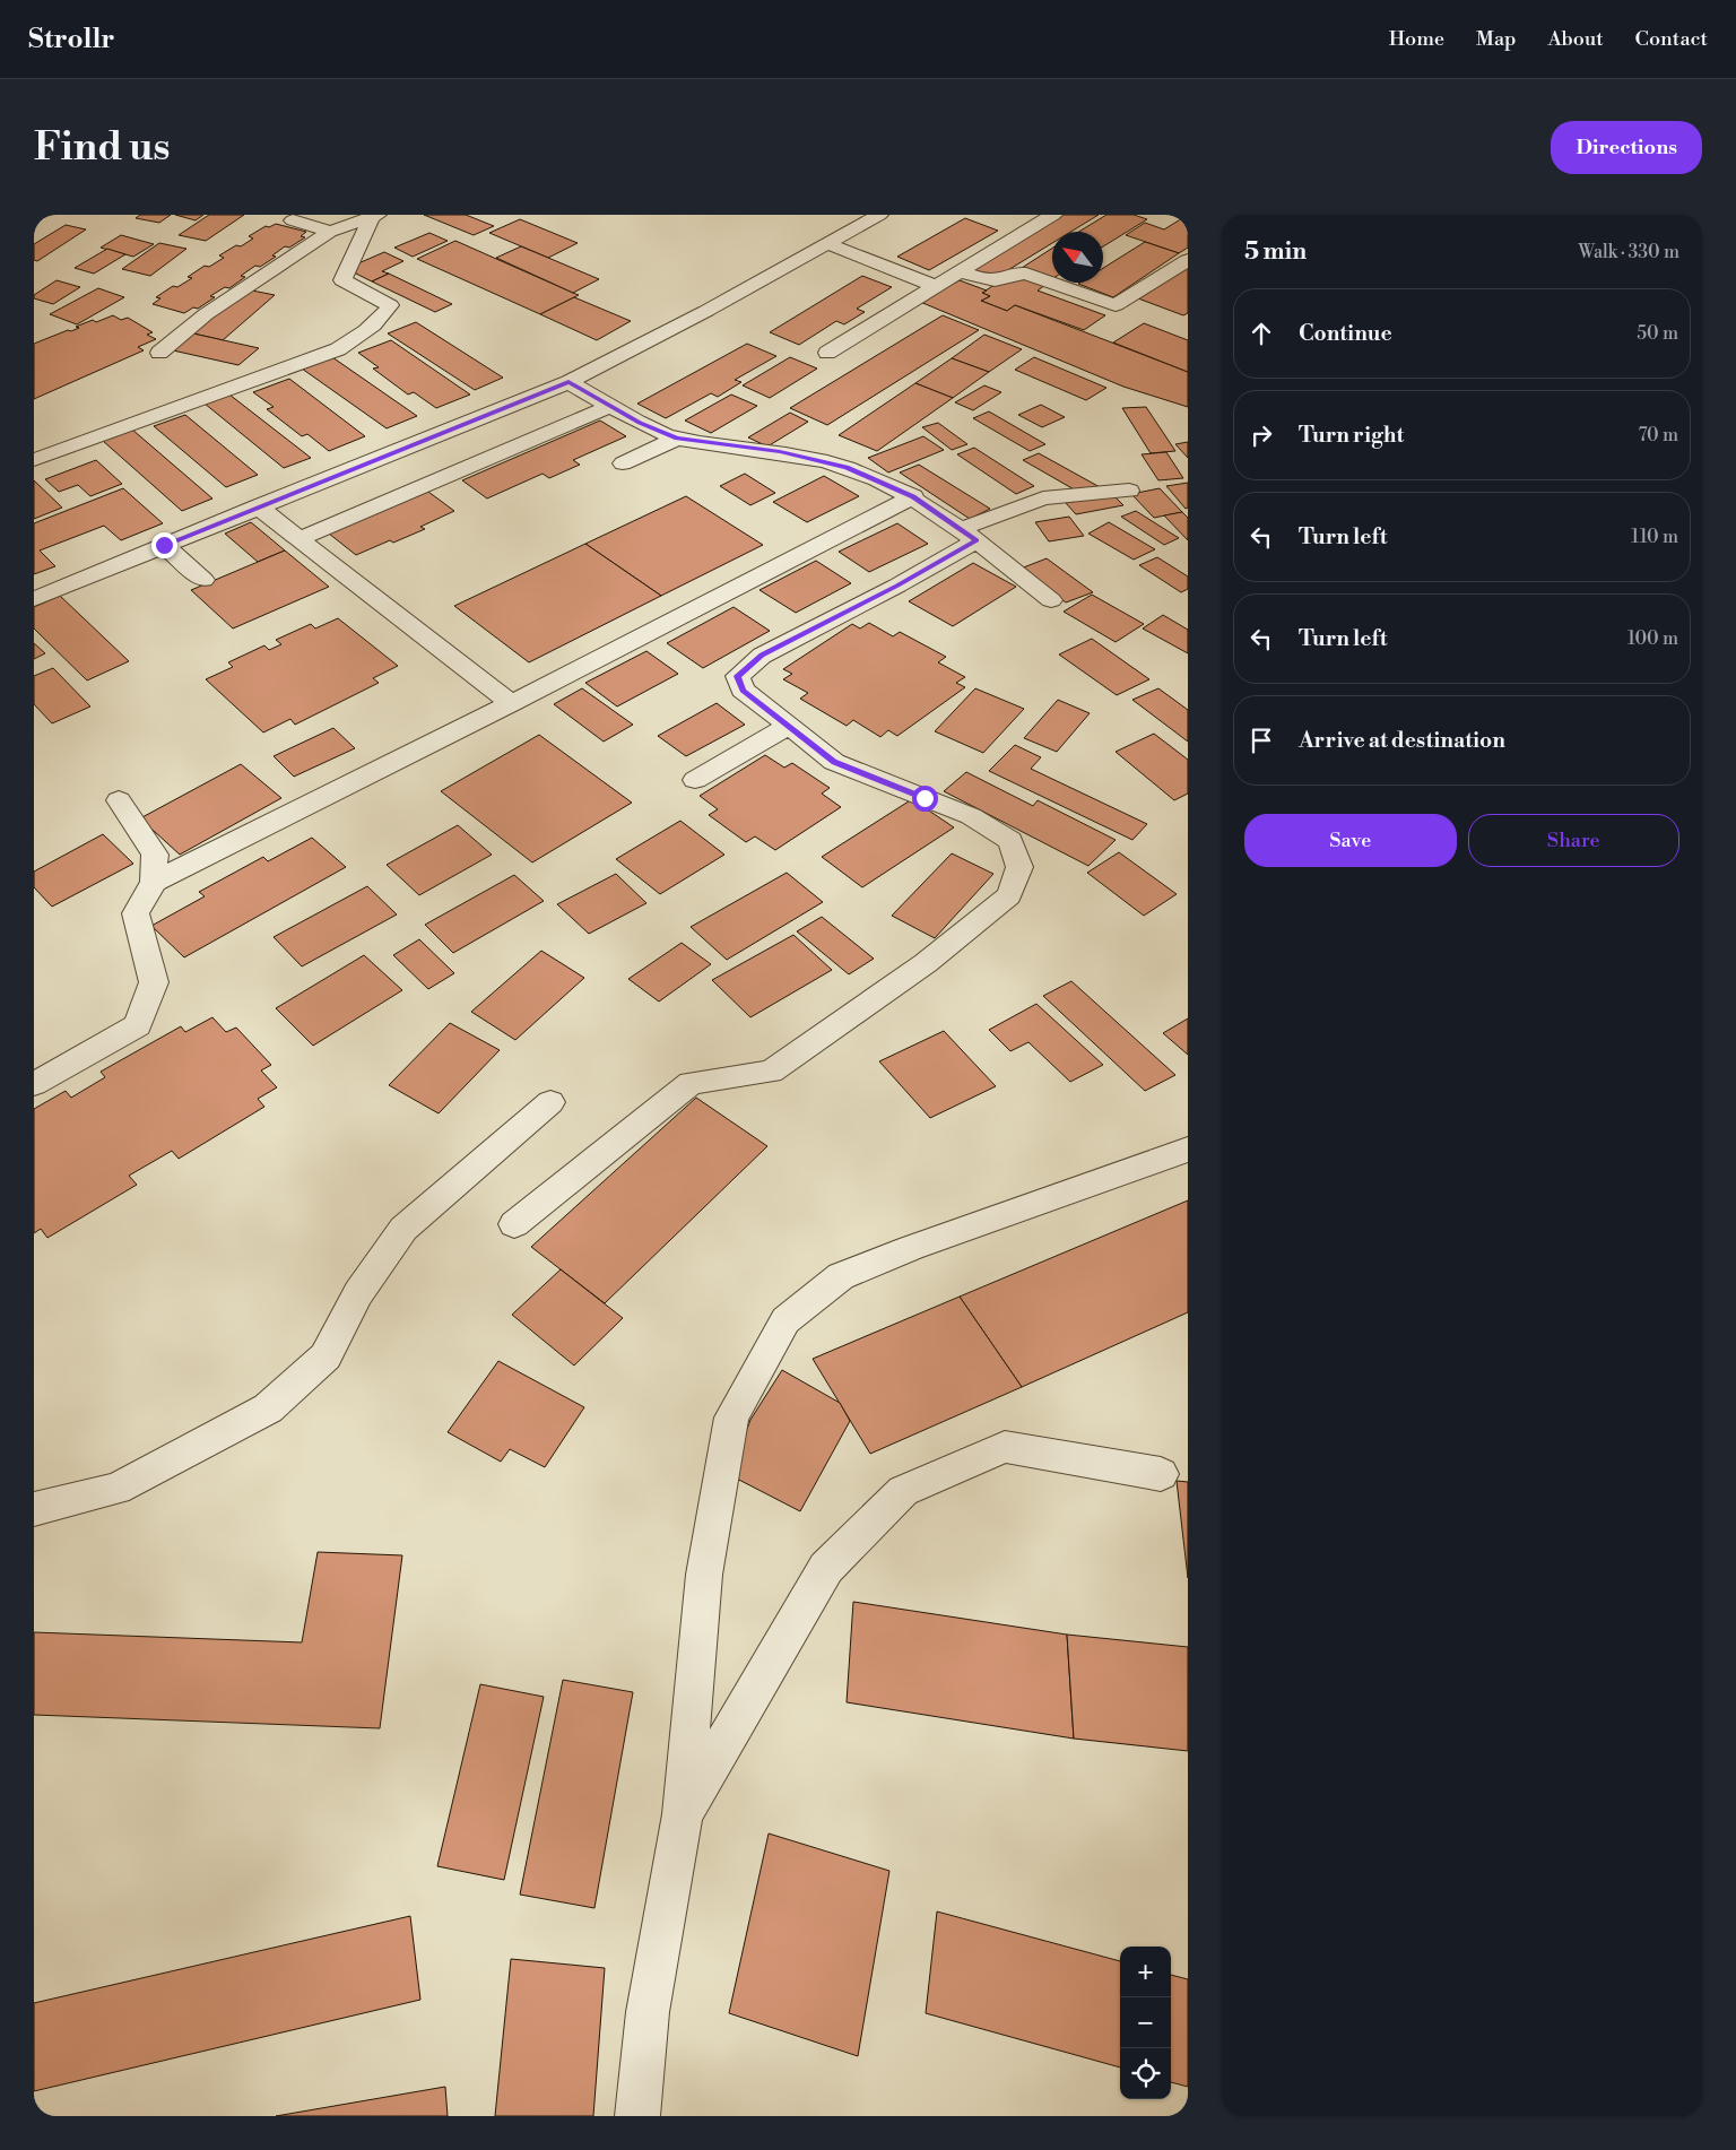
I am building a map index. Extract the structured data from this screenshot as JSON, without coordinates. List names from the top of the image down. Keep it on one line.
{"north":"top left","page":{"header":"Strollr","nav":["Home","Map","About","Contact"],"buttons":["Directions",["Save","Share"]],"title":"Find us","heading":["5 min","Walk · 330 m"],"list":[["Continue","50 m"],["Turn right","70 m"],["Turn left","110 m"],["Turn left","100 m"],"Arrive at destination"],"map_buttons":["+","−"]}}
